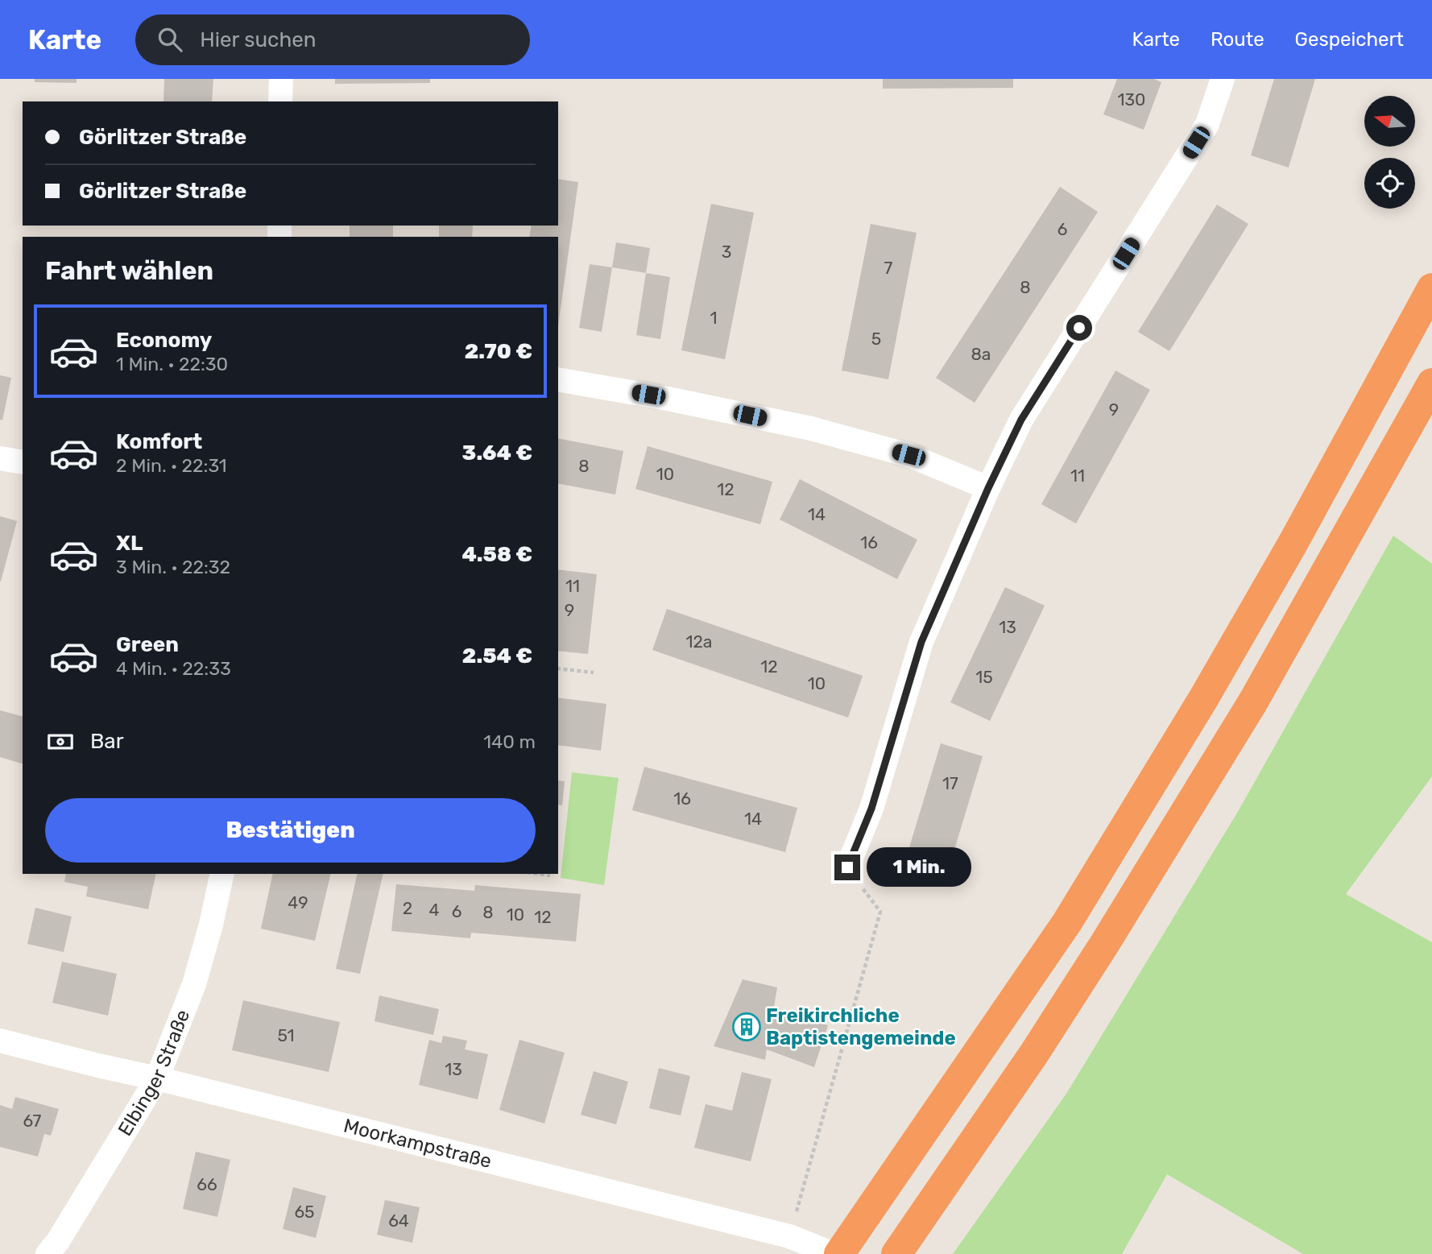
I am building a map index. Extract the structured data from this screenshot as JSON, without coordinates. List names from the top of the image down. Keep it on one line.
{"streets":{"street":["Elbinger Straße","Moorkampstraße"]},"crossings":[["Elbinger Straße","Moorkampstraße"]],"places":{"building":["Freikirchliche Baptistengemeinde"]},"house_numbers":["130","6","3","7","8","1","5","8a","9","8","10","11","12","14","16","11","9","13","12a","12","15","10","17","16","14","49","2","4","6","8","10","12","51","13","67","66","65","64"],"north":"left","page":{"header":"Karte","search":"Hier suchen","nav":["Karte","Route","Gespeichert"],"banner":["Görlitzer Straße","Görlitzer Straße"],"heading":"Fahrt wählen","list":[{"name":"Economy","note":"1 Min. · 22:30","value":"2.70 €"},{"name":"Komfort","note":"2 Min. · 22:31","value":"3.64 €"},{"name":"XL","note":"3 Min. · 22:32","value":"4.58 €"},{"name":"Green","note":"4 Min. · 22:33","value":"2.54 €"}],"pay":["Bar","140 m"],"buttons":"Bestätigen","bubble":"1 Min."}}
